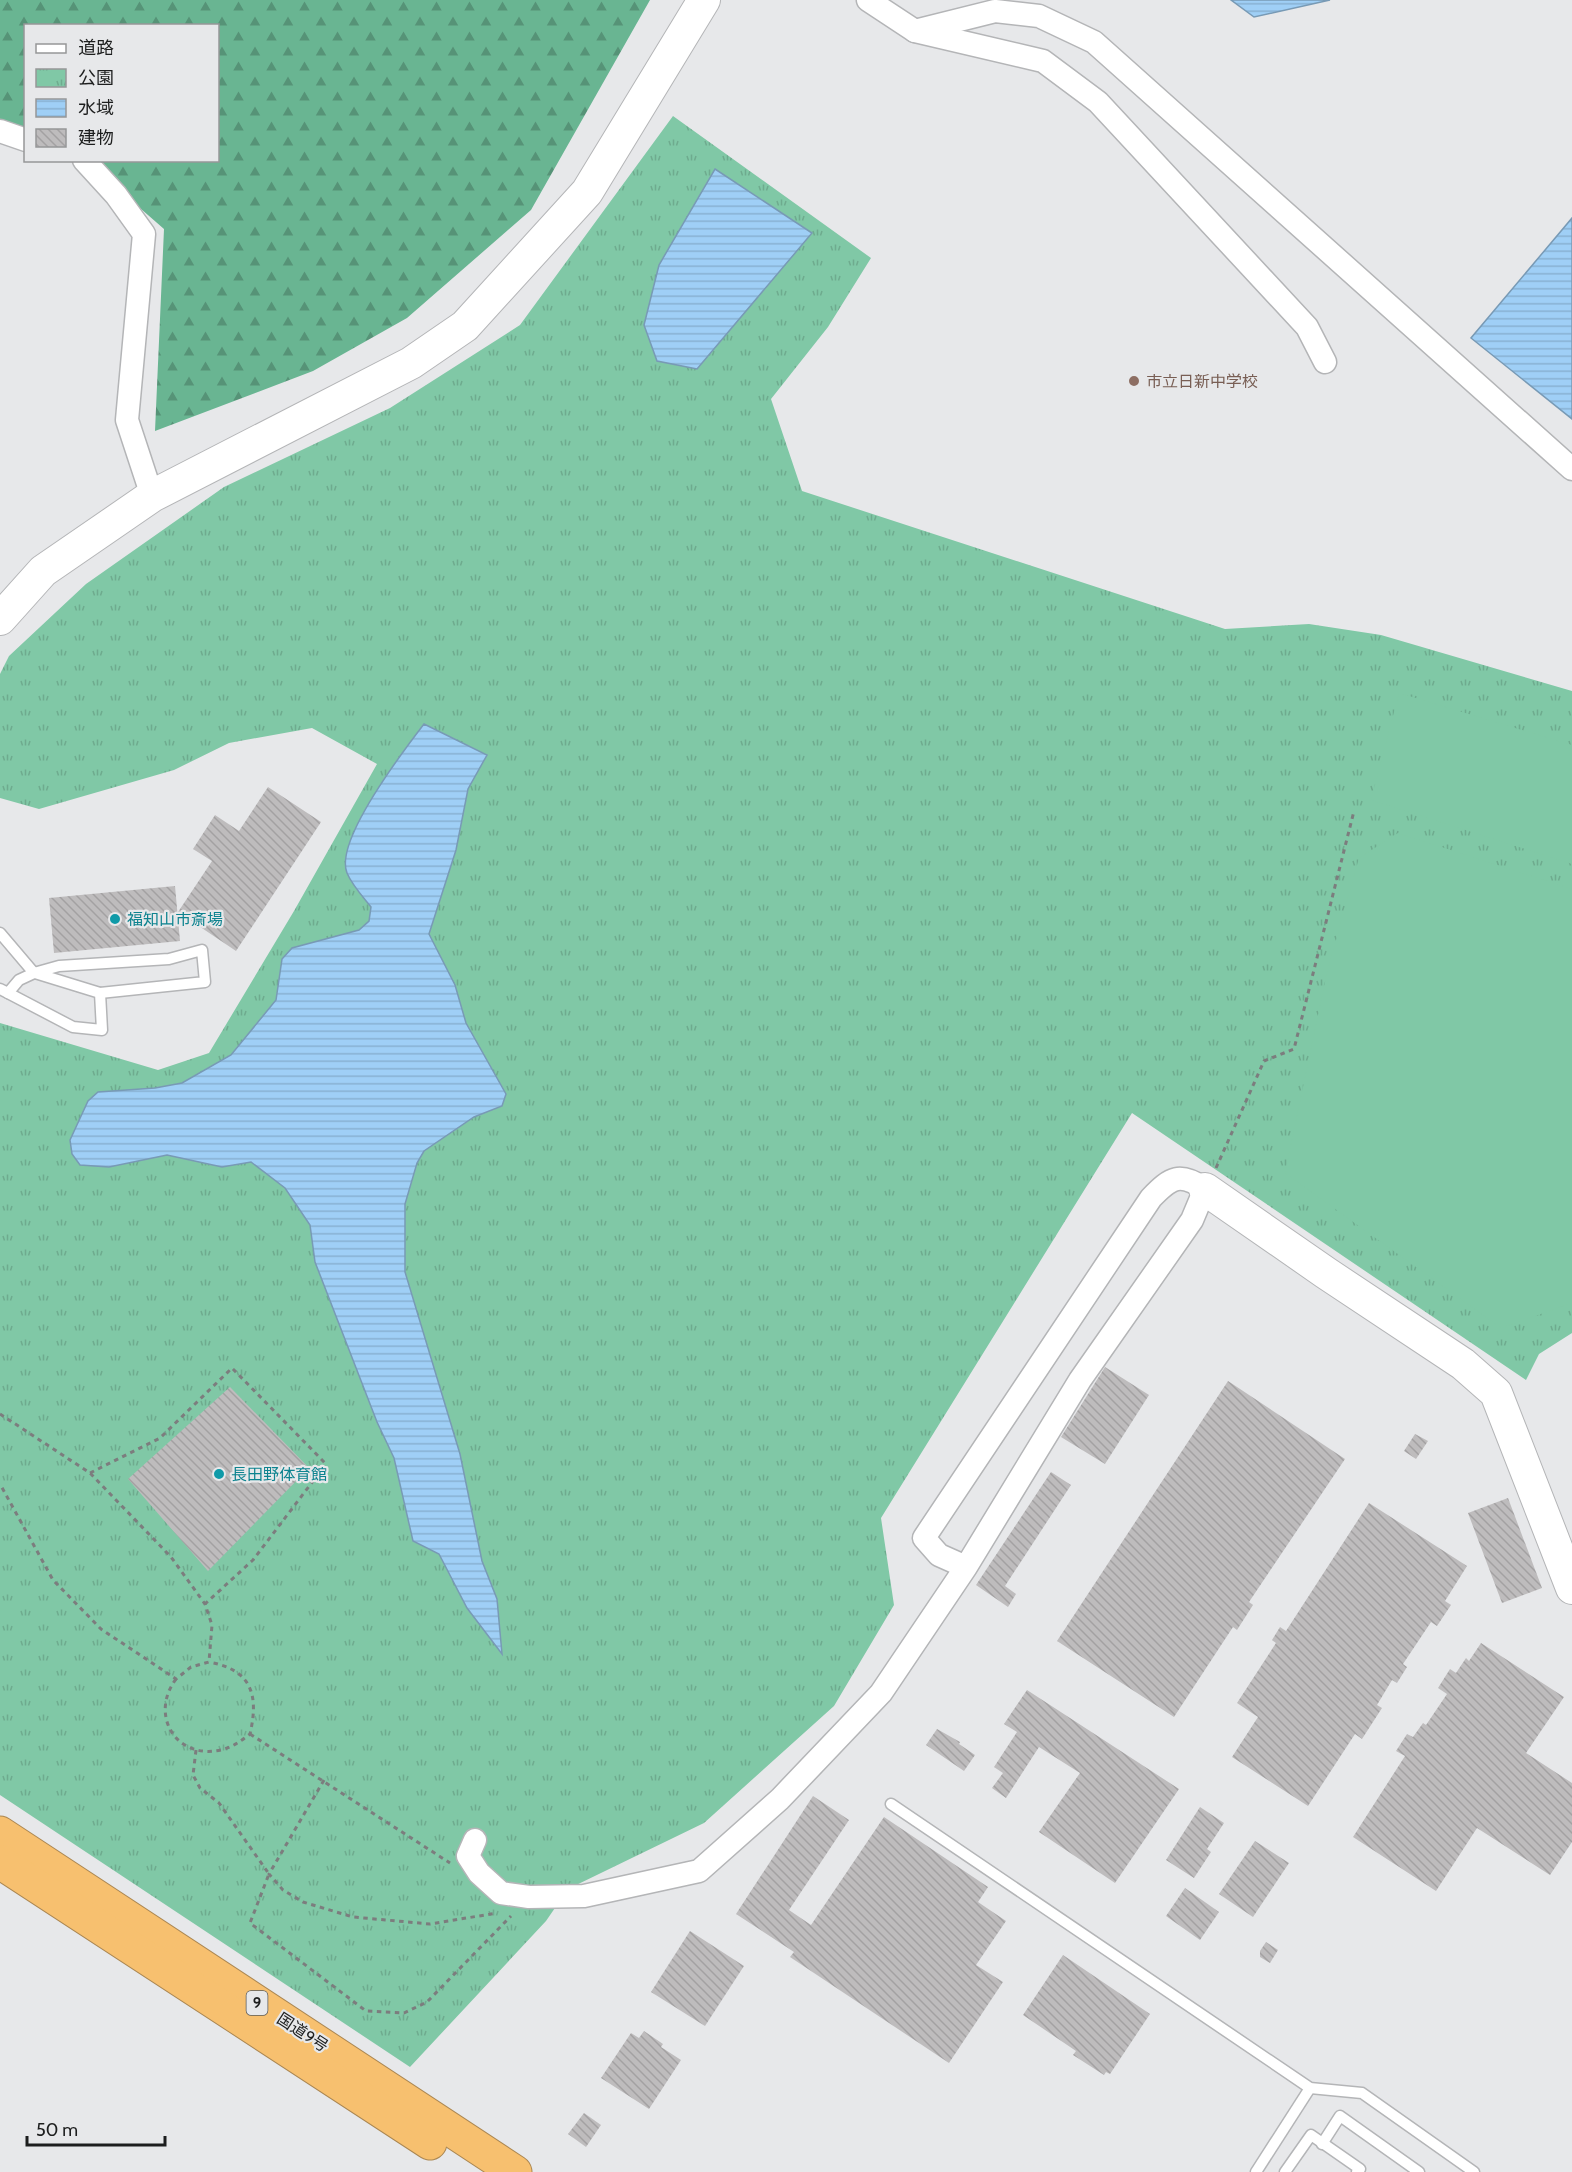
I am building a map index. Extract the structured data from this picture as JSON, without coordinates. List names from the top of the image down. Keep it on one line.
{"streets":{"highway":["9","国道9号"]},"places":["市立日新中学校","福知山市斎場","長田野体育館"],"legend":["道路","公園","水域","建物"],"scale_bar":"50 m"}
